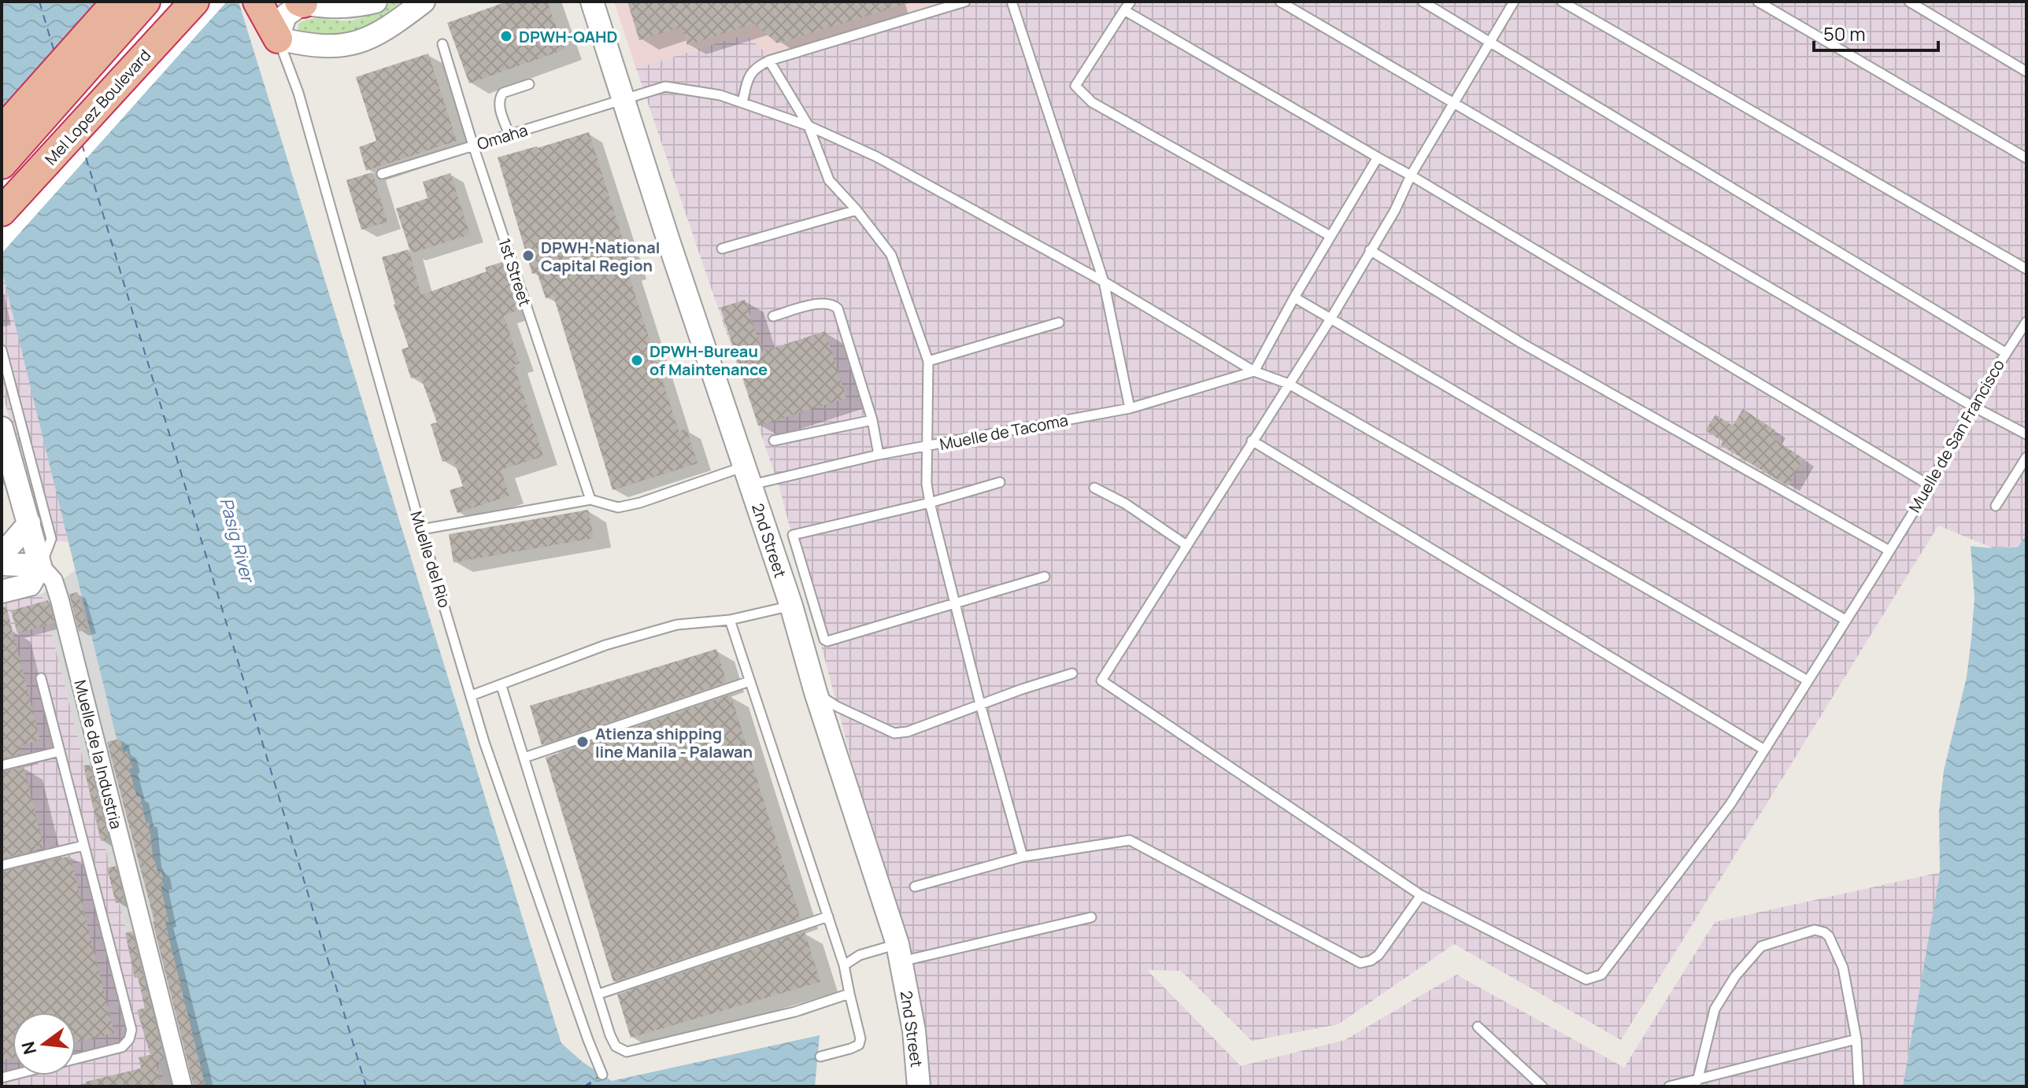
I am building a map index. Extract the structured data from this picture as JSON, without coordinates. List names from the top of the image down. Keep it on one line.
{"streets":{"highway":["Mel Lopez Boulevard"],"street":["2nd Street","Muelle de la Industria"],"lane":["Omaha","1st Street","Muelle de Tacoma","Muelle de San Francisco","Muelle del Rio"]},"crossings":[["Omaha","1st Street"],["Omaha","Muelle de Tacoma"],["Omaha","Muelle de San Francisco"],["Omaha","2nd Street"],["1st Street","Muelle de Tacoma"],["Muelle de Tacoma","2nd Street"]],"water":["Pasig River"],"places":["DPWH-QAHD","DPWH-National Capital Region","DPWH-Bureau of Maintenance","Atienza shipping line Manila - Palawan"],"scale_bar":"50 m","north":"left"}
